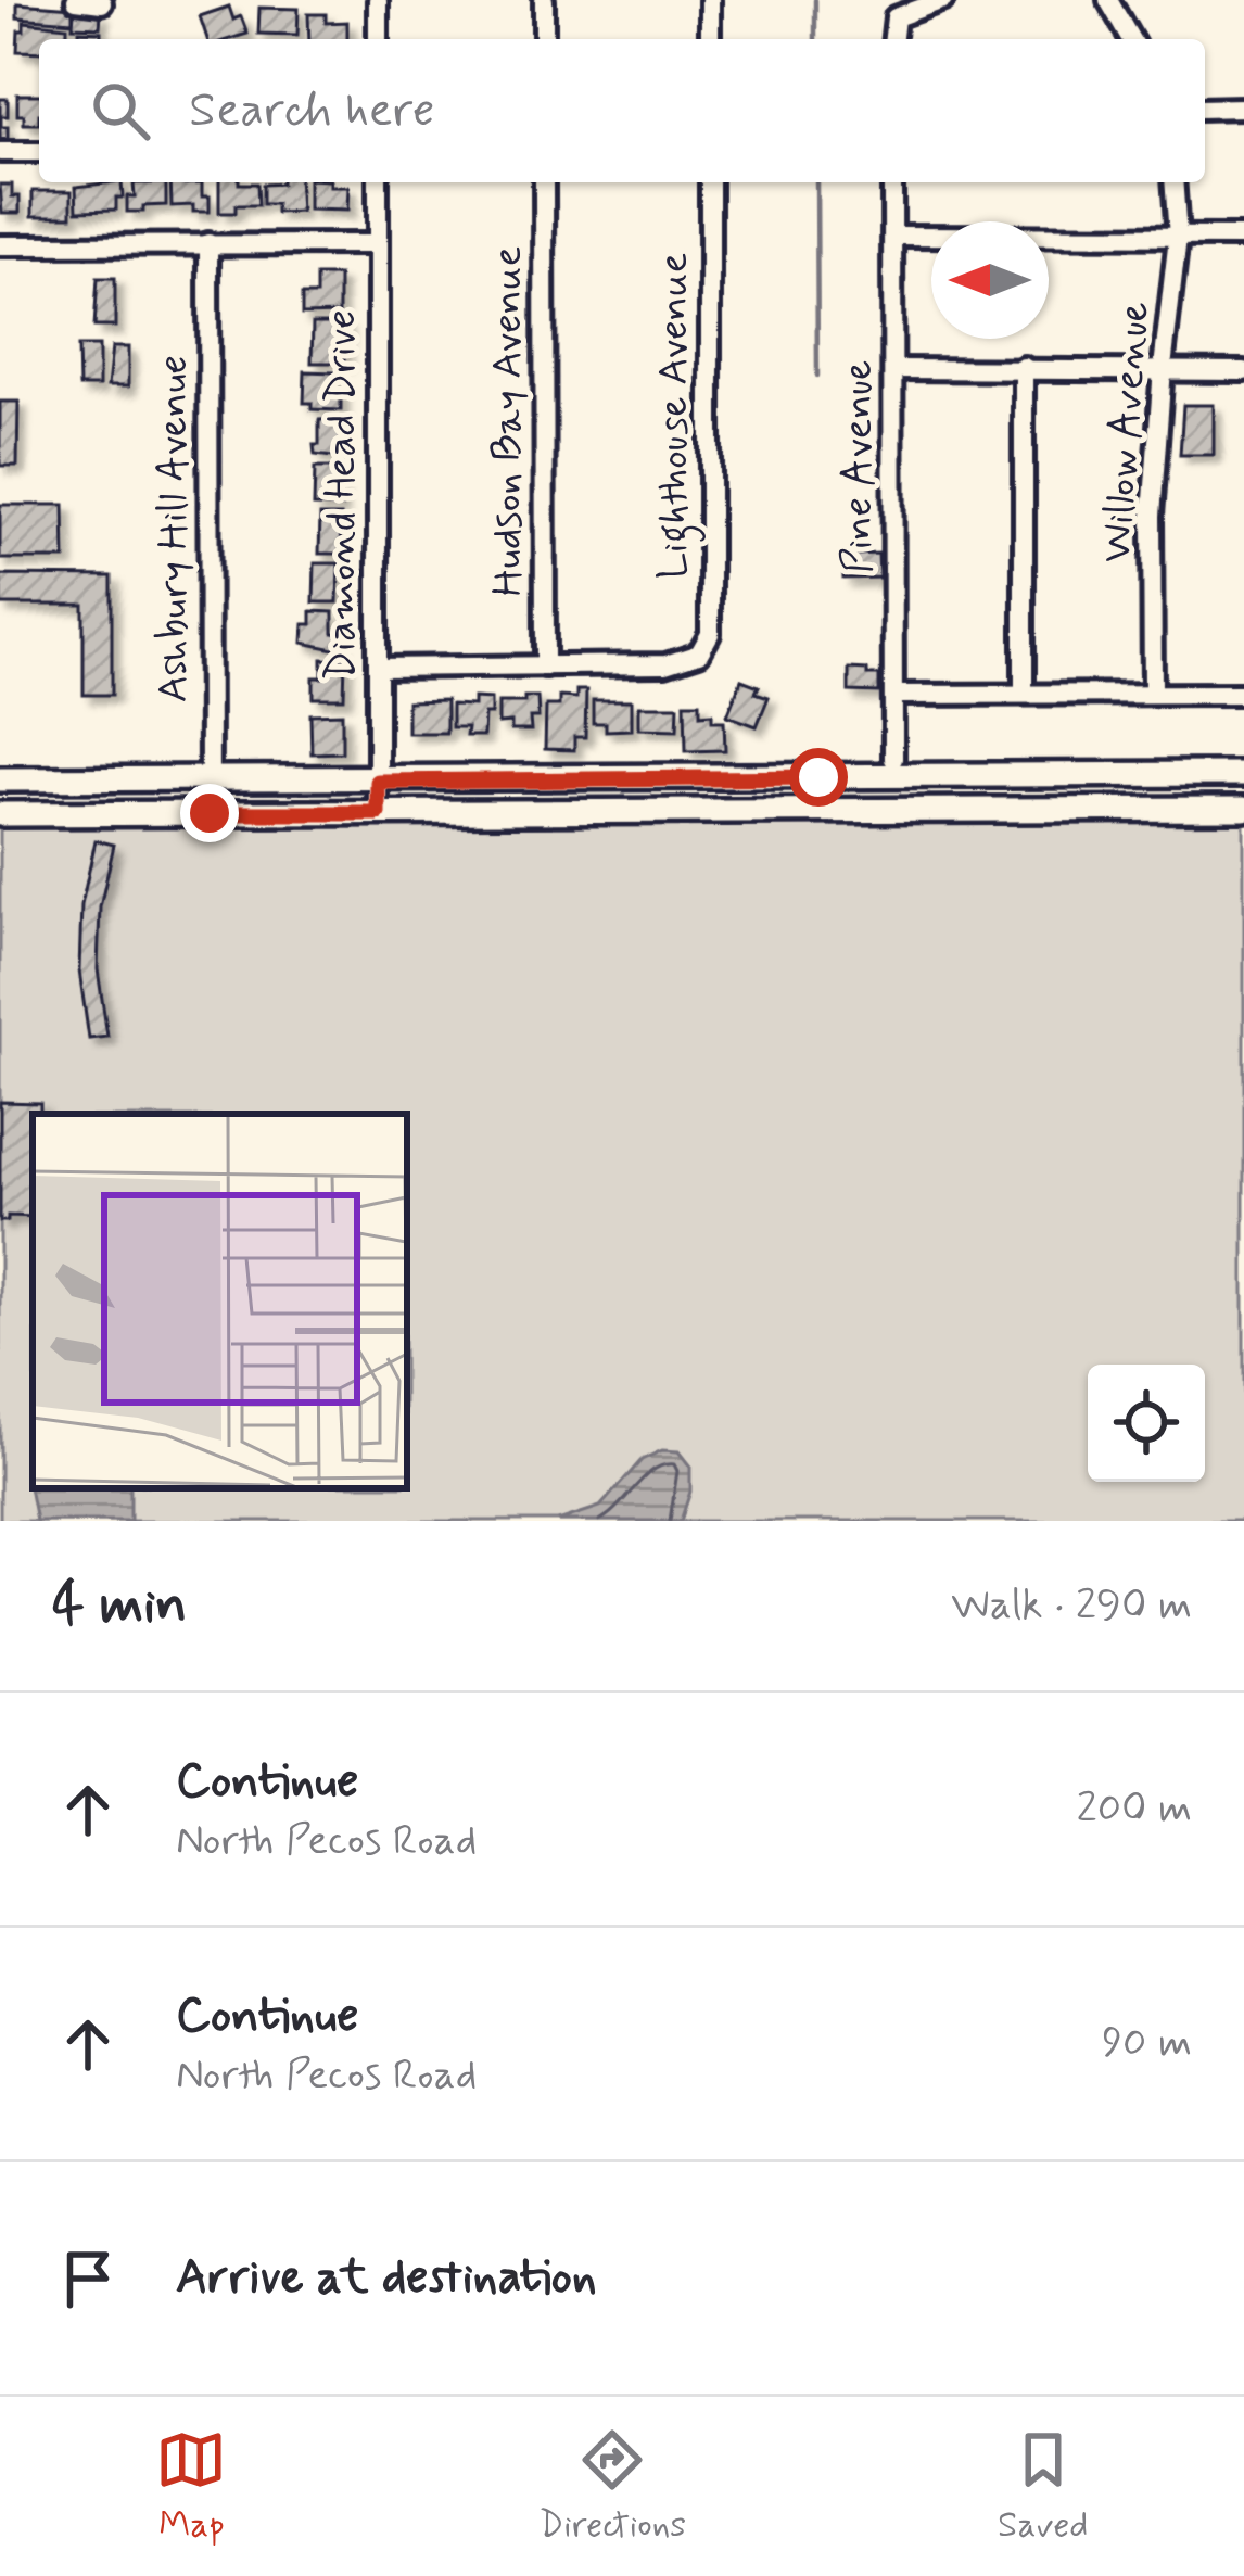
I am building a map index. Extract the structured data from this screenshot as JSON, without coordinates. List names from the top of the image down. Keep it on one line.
{"streets":{"street":["Lighthouse Avenue","Hudson Bay Avenue","Willow Avenue","Pine Avenue","Diamond Head Drive","Ashbury Hill Avenue"]},"crossings":[["Lighthouse Avenue","Hudson Bay Avenue"]],"north":"left","page":{"search":"Search here","heading":["4 min","Walk · 290 m"],"list":[["Continue","North Pecos Road","200 m"],["Continue","North Pecos Road","90 m"],"Arrive at destination"],"nav":["Map","Directions","Saved"]}}
